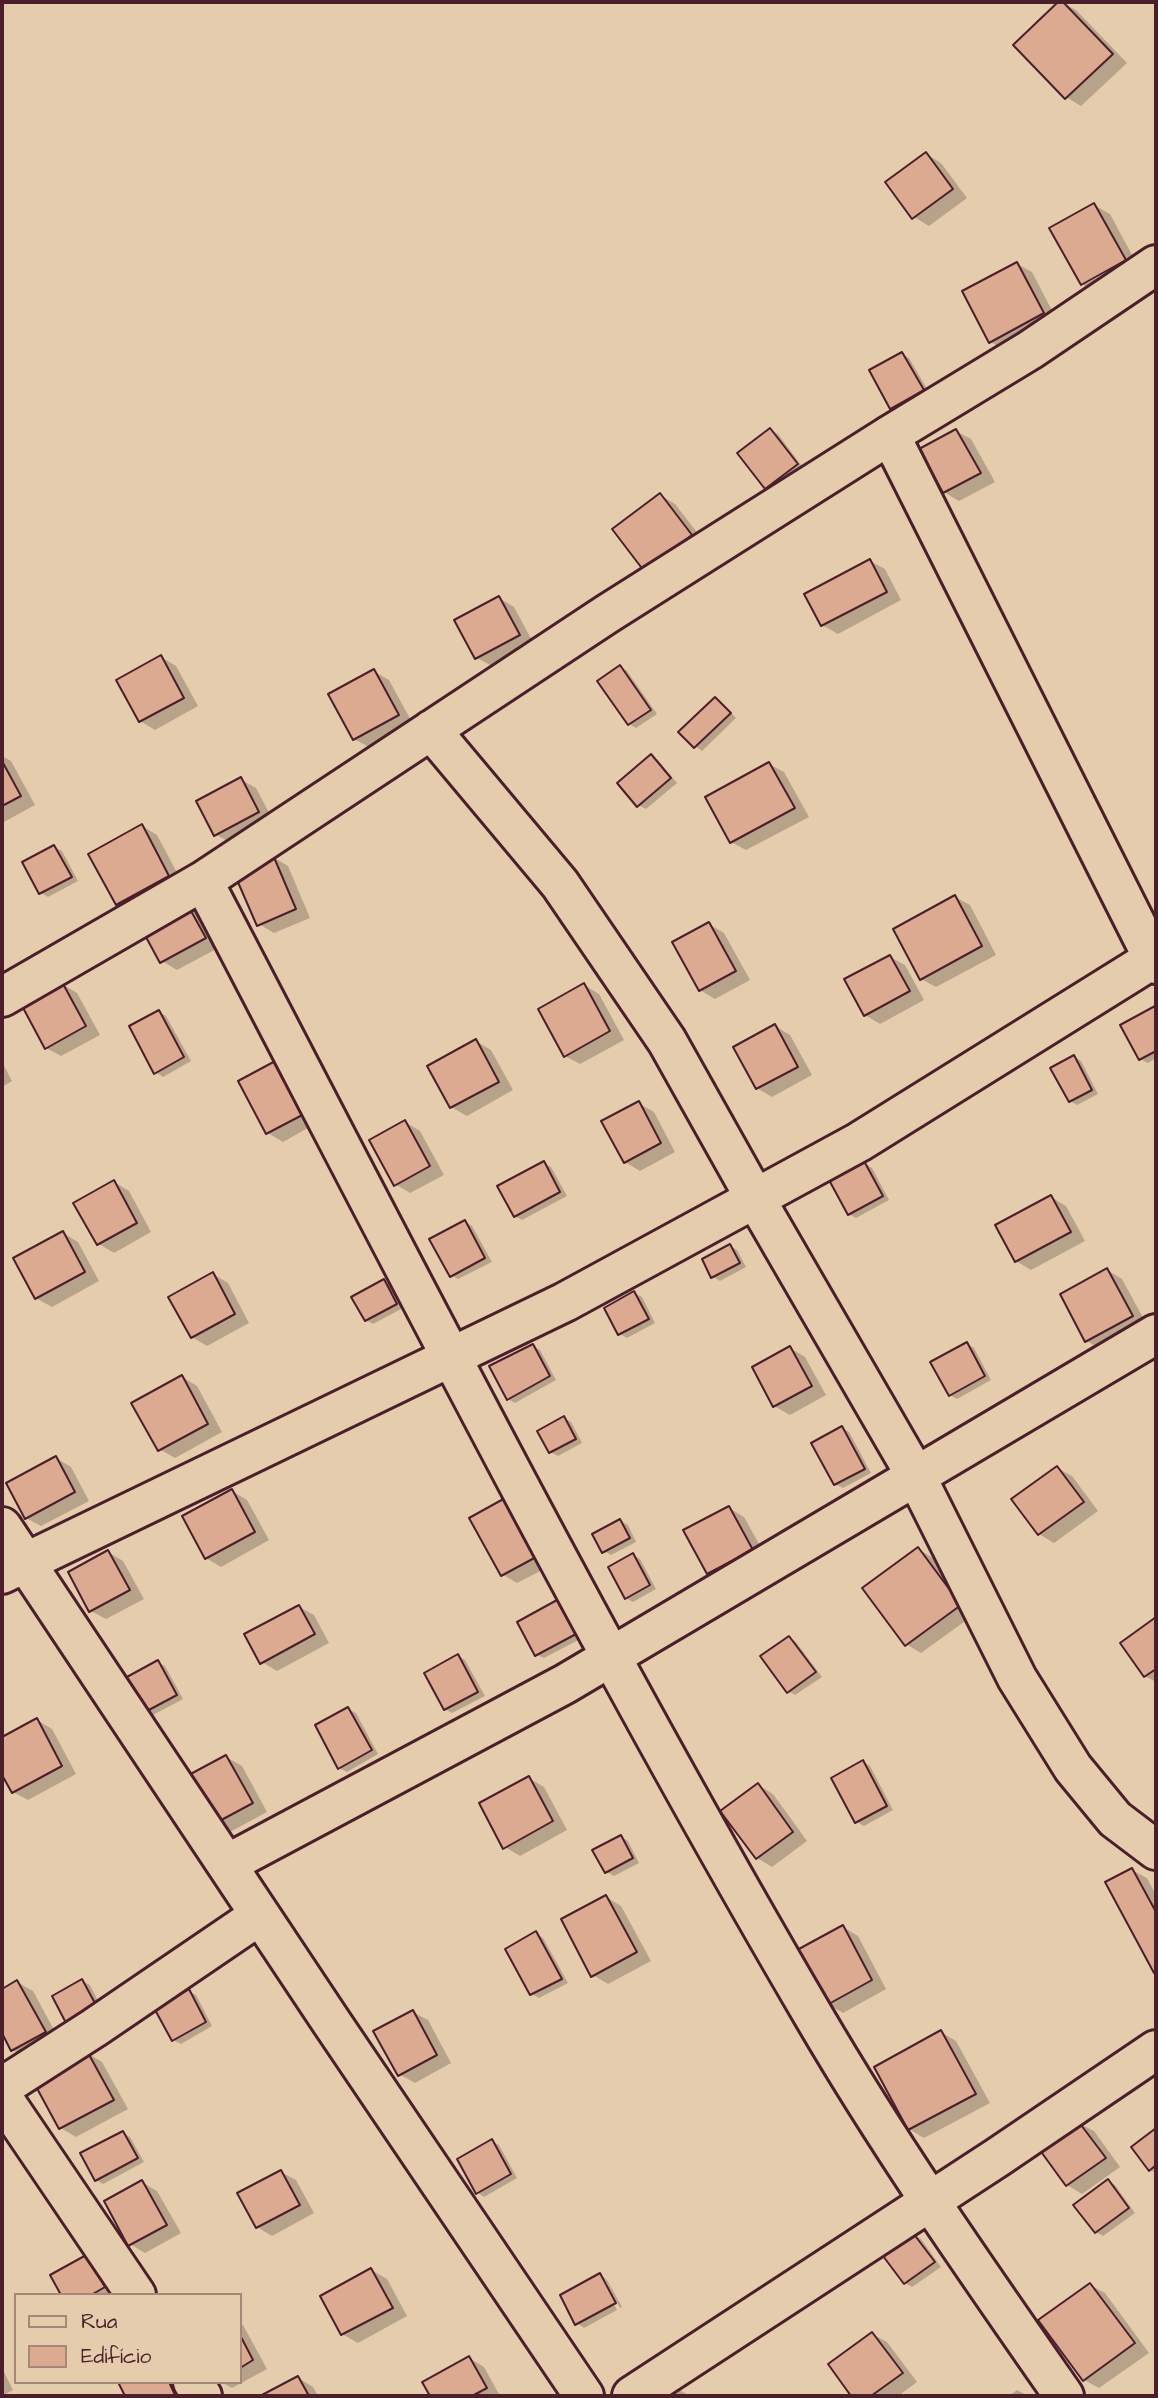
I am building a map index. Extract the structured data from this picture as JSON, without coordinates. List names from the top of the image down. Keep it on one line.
{"legend":["Rua","Edifício"]}
